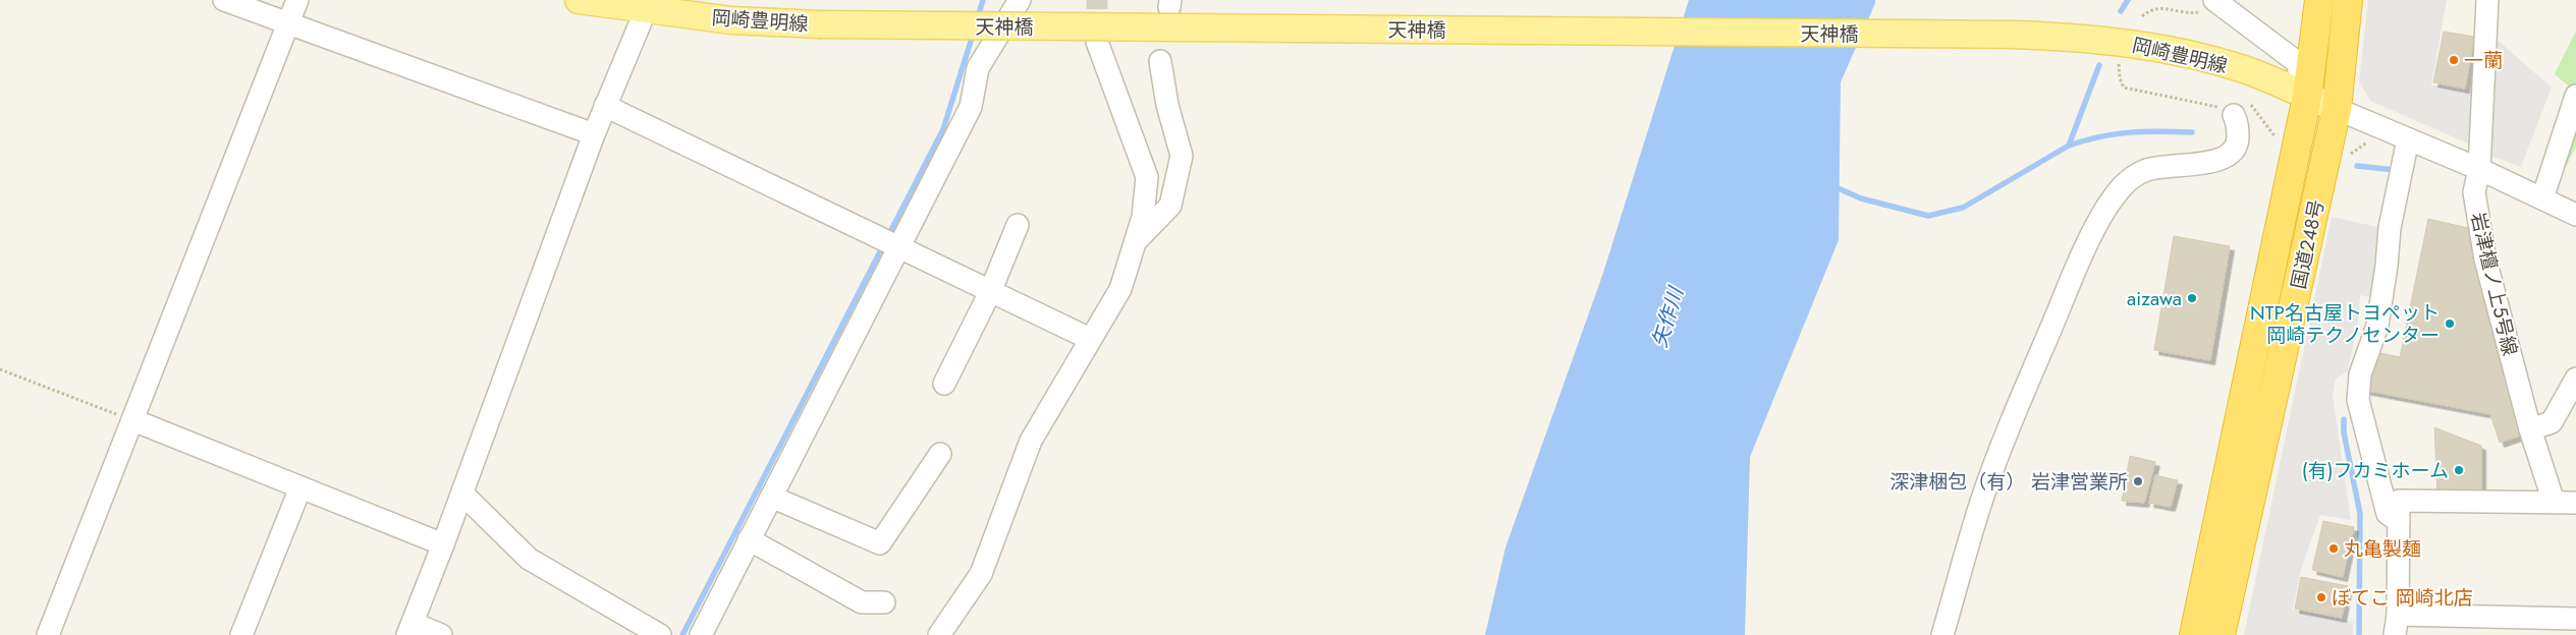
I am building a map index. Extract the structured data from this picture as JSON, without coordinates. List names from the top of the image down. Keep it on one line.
{"streets":{"highway":["国道248号"],"main road":["岡崎豊明線","天神橋"],"street":["岩津檀ノ上5号線"]},"crossings":[["岡崎豊明線","天神橋"],["岡崎豊明線","国道248号"]],"water":["矢作川"],"places":["一蘭","aizawa","NTP名古屋トヨペット 岡崎テクノセンター","(有)フカミホーム","深津梱包（有） 岩津営業所","丸亀製麺","ぼてこ 岡崎北店"]}
